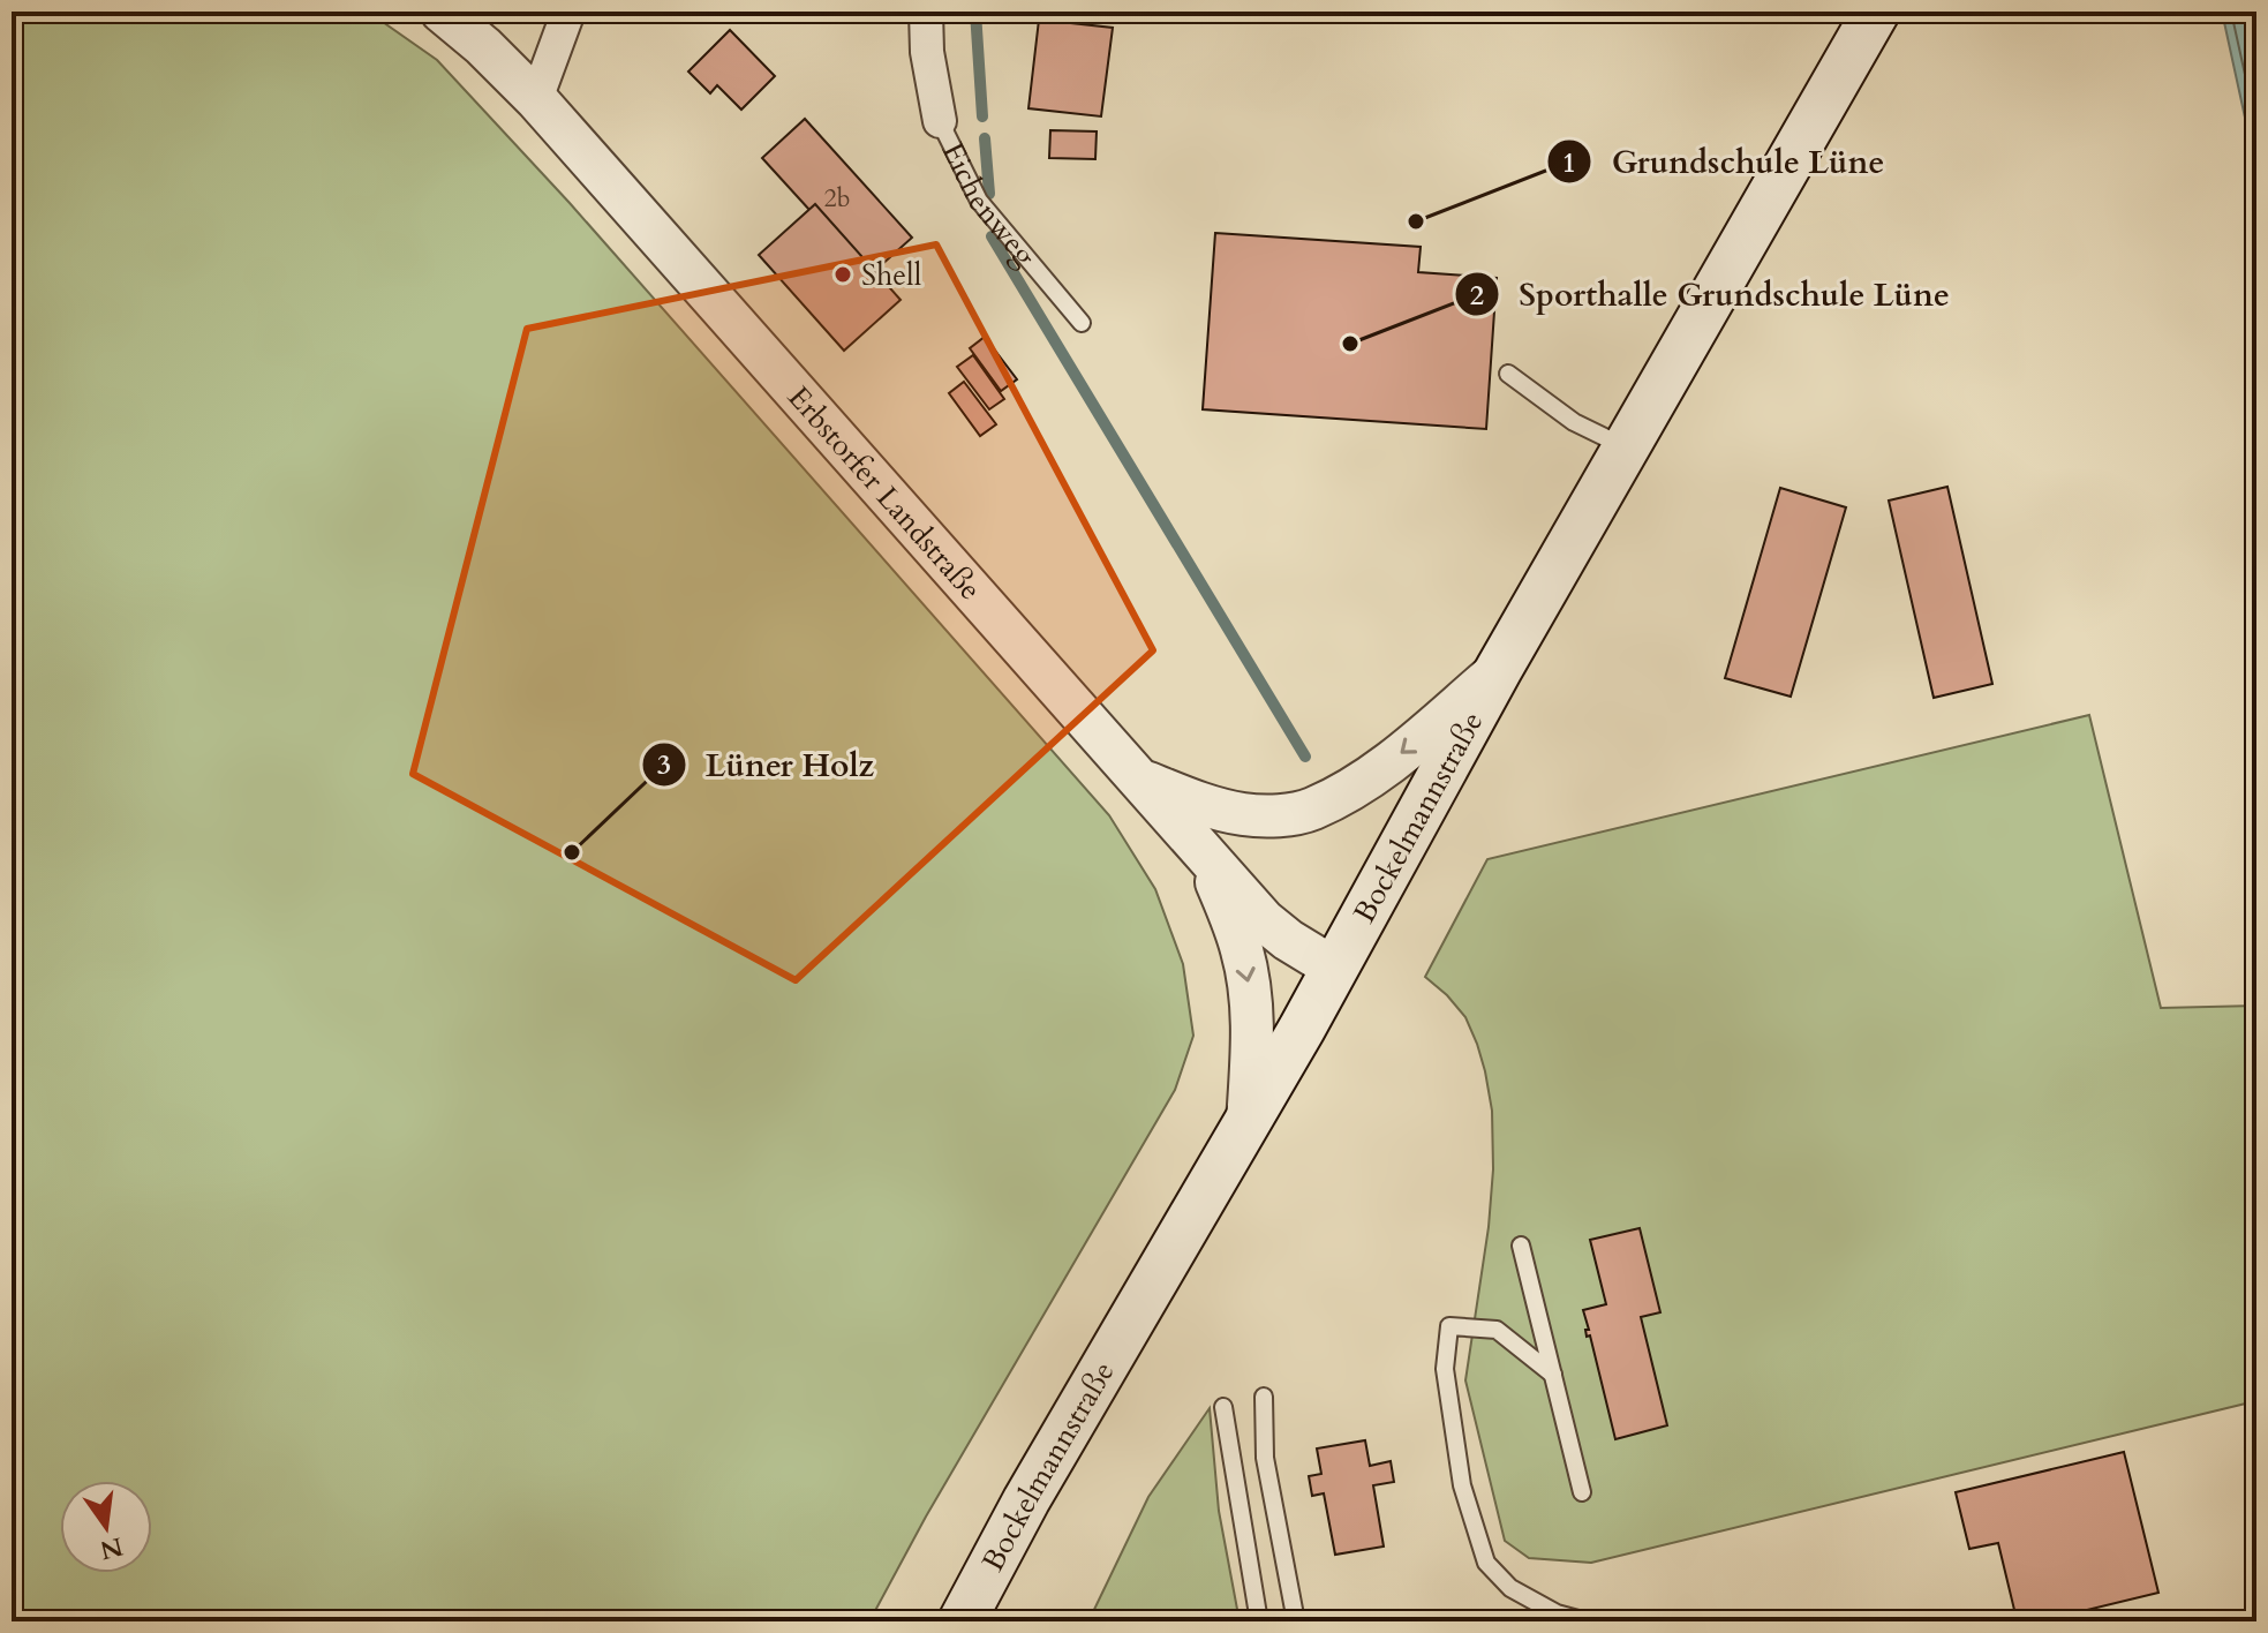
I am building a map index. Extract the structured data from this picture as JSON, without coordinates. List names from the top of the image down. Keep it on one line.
{"streets":{"main road":["Bockelmannstraße"],"street":["Eichenweg","Erbstorfer Landstraße"]},"crossings":[["Erbstorfer Landstraße","Bockelmannstraße"]],"places":["Grundschule Lüne","Shell","Sporthalle Grundschule Lüne","Lüner Holz"],"house_numbers":["2b"],"north":"bottom"}
